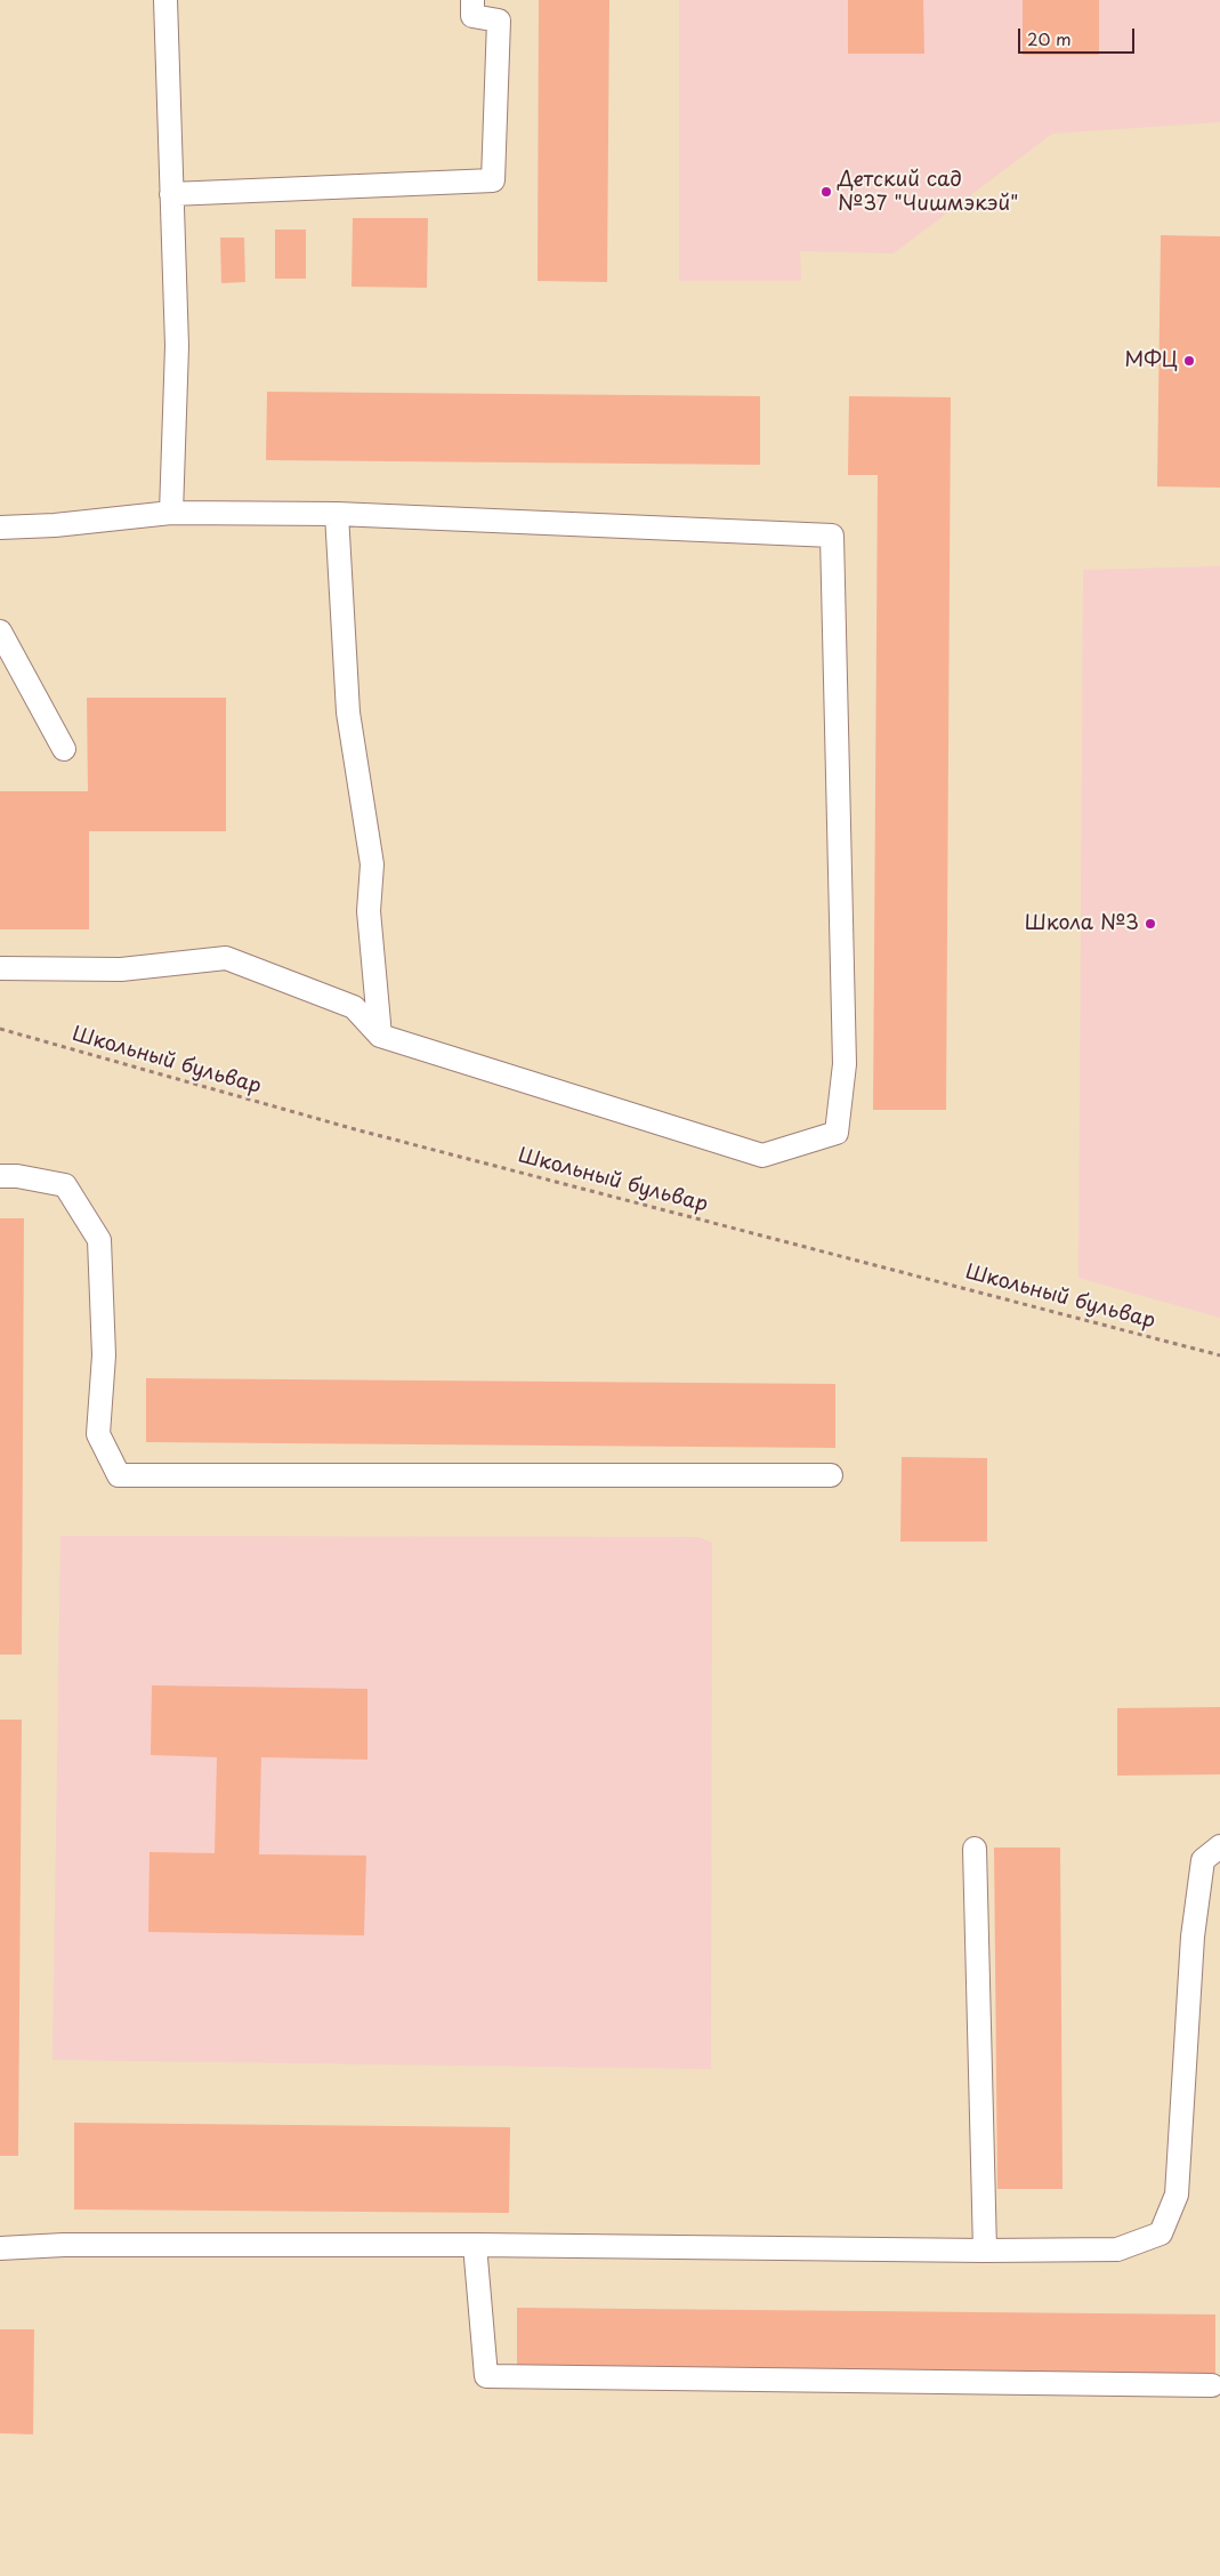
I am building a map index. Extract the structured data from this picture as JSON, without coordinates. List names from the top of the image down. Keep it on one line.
{"streets":{"path":["Школьный бульвар"]},"places":["Детский сад №37 \"Чишмэкэй\"","МФЦ","Школа №3"],"scale_bar":"20 m"}
